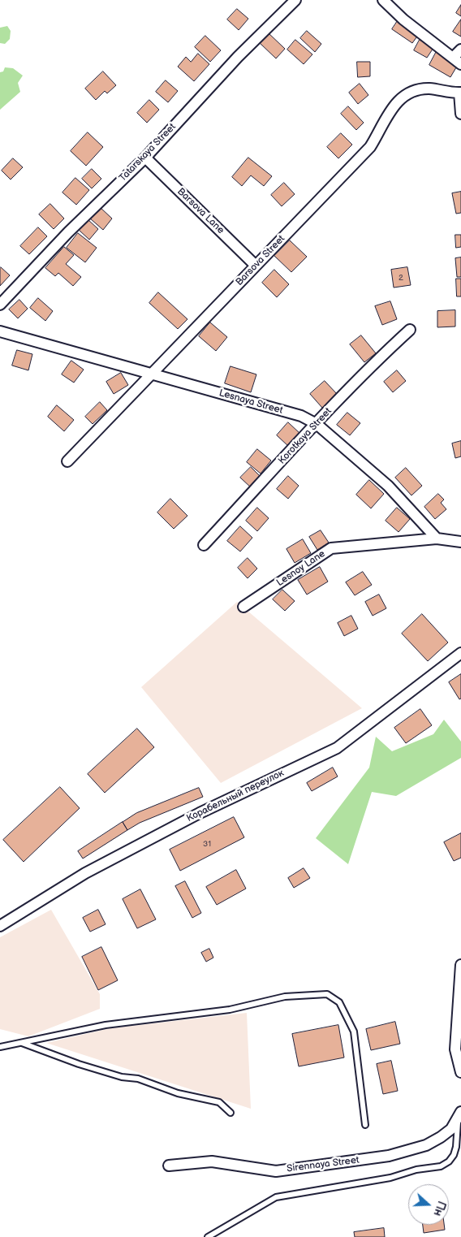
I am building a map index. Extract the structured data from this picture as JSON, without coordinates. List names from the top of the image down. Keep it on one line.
{"streets":{"street":["Tatarskaya Street","Barsova Lane","Barsova Street","Lesnaya Street","Korotkaya Street","Lesnoy Lane","Корабельный переулок","Sirennaya Street"]},"crossings":[["Tatarskaya Street","Barsova Lane"],["Barsova Lane","Barsova Street"],["Barsova Street","Lesnaya Street"],["Lesnaya Street","Korotkaya Street"],["Lesnaya Street","Lesnoy Lane"]],"house_numbers":["2","31"],"north":"right"}
